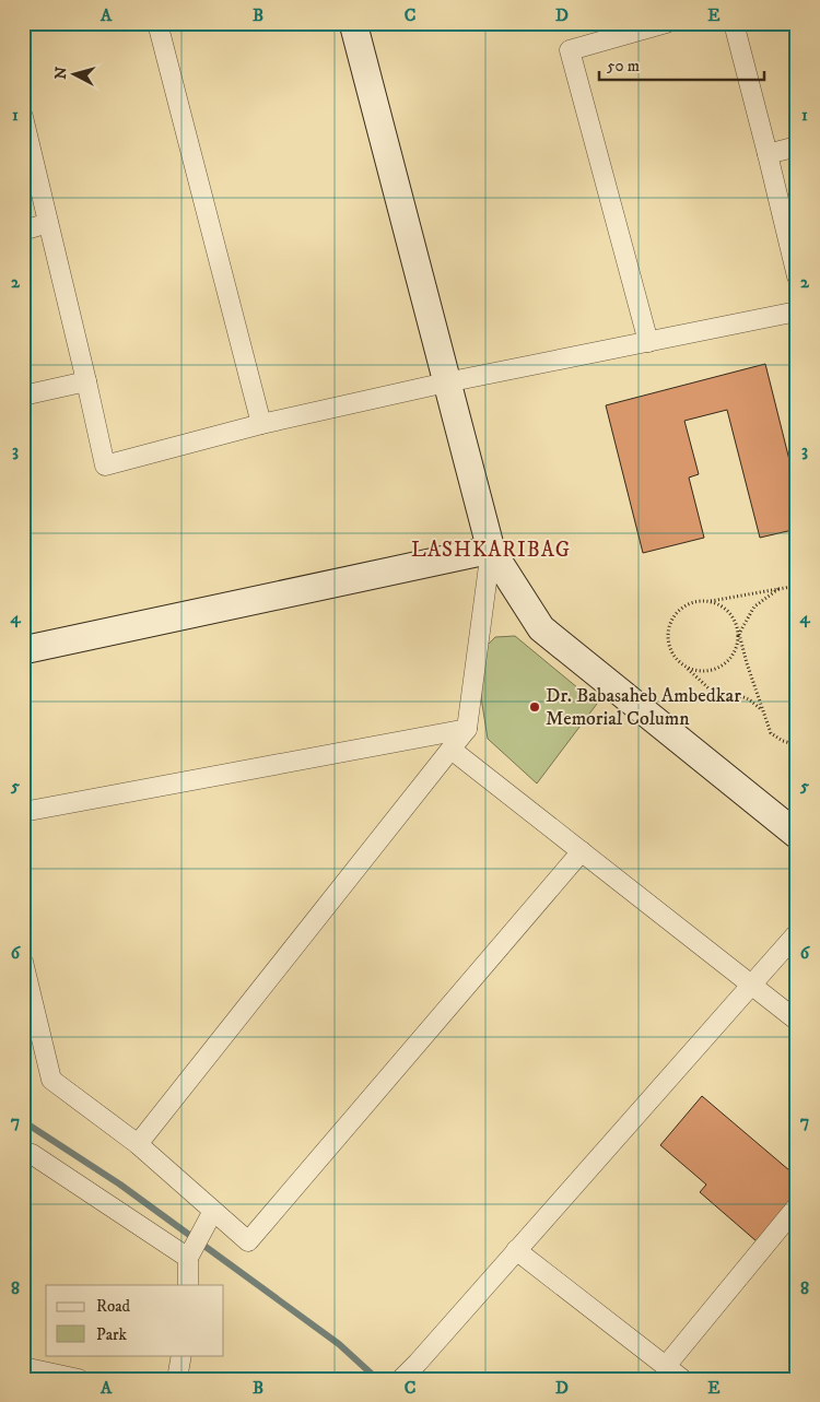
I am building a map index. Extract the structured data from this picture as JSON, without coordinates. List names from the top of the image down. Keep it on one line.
{"districts":["LASHKARIBAG"],"places":["Dr. Babasaheb Ambedkar Memorial Column"],"legend":["Road","Park"],"scale_bar":"50 m","north":"left","grid":{"columns":["A","B","C","D","E"],"rows":["1","2","3","4","5","6","7","8"]}}
